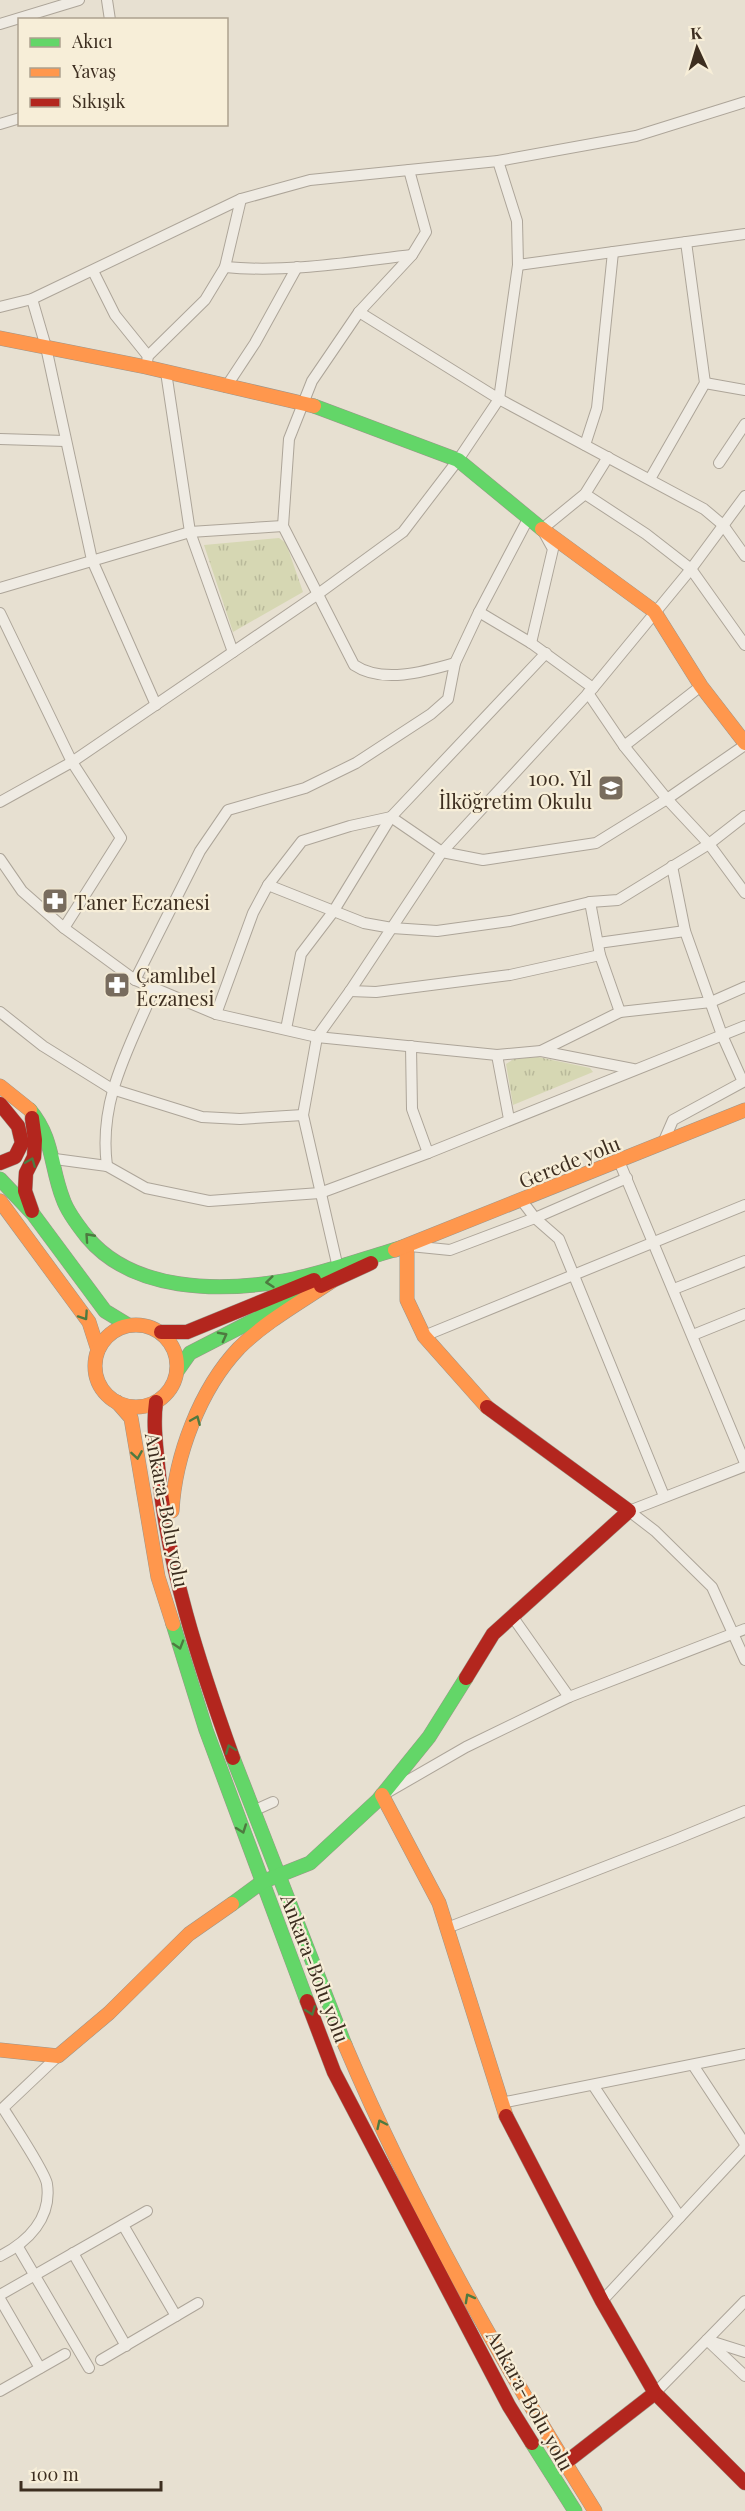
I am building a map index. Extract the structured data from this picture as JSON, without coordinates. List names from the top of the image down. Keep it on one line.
{"streets":{"main road":["Gerede yolu","Ankara-Bolu yolu"]},"places":{"school or university":["100. Yıl İlköğretim Okulu"],"pharmacy":["Taner Eczanesi","Çamlıbel Eczanesi"]},"legend":["Akıcı","Yavaş","Sıkışık"],"scale_bar":"100 m","north":"top"}
